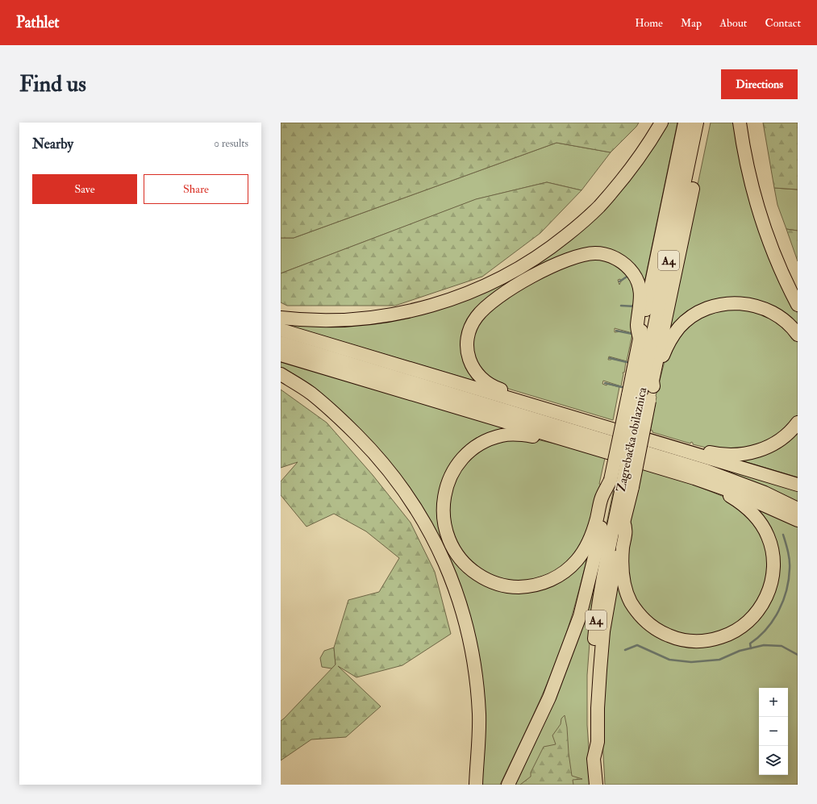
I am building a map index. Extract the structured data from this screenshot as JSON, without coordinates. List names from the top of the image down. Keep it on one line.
{"streets":{"highway":["A4","Zagrebačka obilaznica"]},"page":{"header":"Pathlet","nav":["Home","Map","About","Contact"],"buttons":["Directions",["Save","Share"]],"title":"Find us","heading":["Nearby","0 results"],"map_buttons":["+","−"]}}
